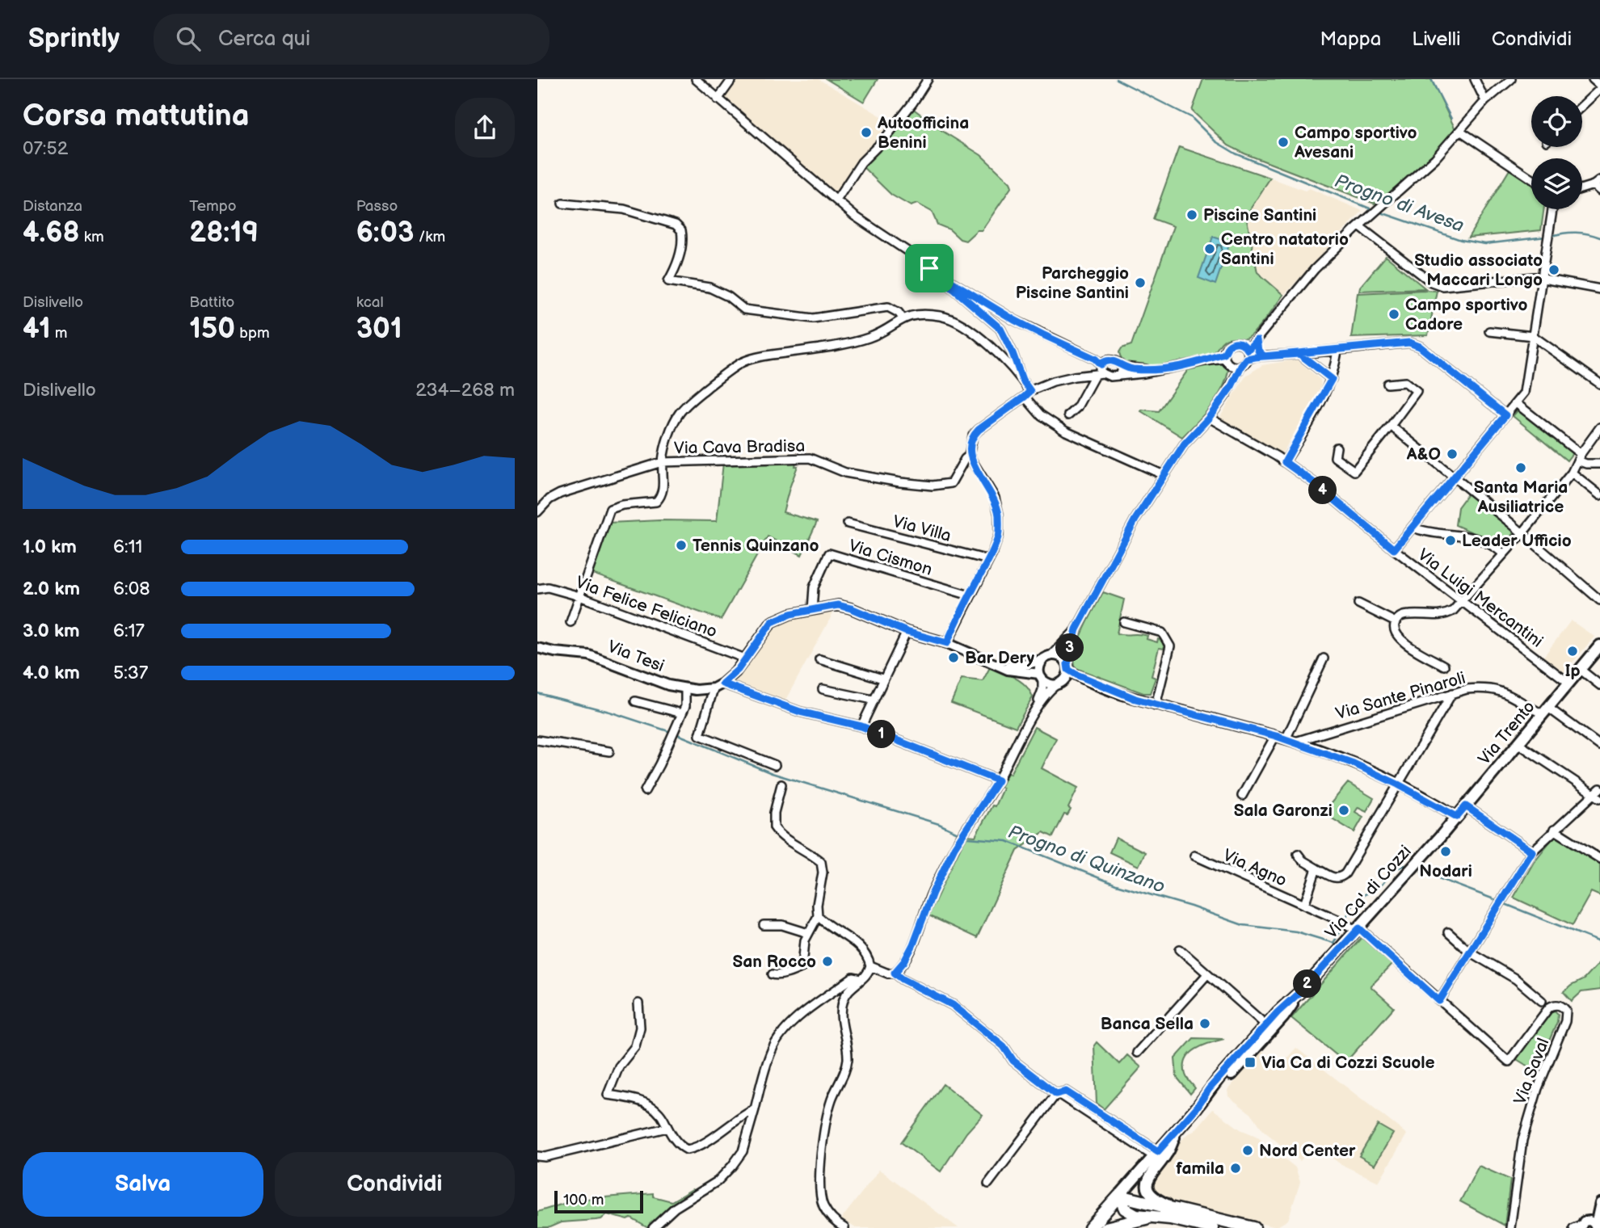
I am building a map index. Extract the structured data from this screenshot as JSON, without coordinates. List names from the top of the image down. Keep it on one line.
{"streets":{"main road":["Via Trento","Via Ca' di Cozzi"],"street":["Via Cava Bradisa","Via Villa","Via Cismon","Via Luigi Mercantini","Via Felice Feliciano","Via Tesi","Via Sante Pinaroli","Via Agno","Via Saval"]},"crossings":[["Via Cismon","Via Tesi"],["Via Luigi Mercantini","Via Trento"],["Via Felice Feliciano","Via Tesi"],["Via Sante Pinaroli","Via Trento"],["Via Trento","Via Ca' di Cozzi"],["Via Agno","Via Ca' di Cozzi"],["Via Agno","Via Saval"]],"water":["Progno di Avesa","Progno di Quinzano"],"places":{"other":["Autoofficina Benini","Campo sportivo Avesani","Piscine Santini","Centro natatorio Santini","Studio associato Maccari Longo","Parcheggio Piscine Santini","Campo sportivo Cadore","A&O","Santa Maria Ausiliatrice","Leader Ufficio","Tennis Quinzano","Ip","Bar Dery","Sala Garonzi","Nodari","San Rocco","Banca Sella","Nord Center","famila"],"transit":["Via Ca di Cozzi Scuole"]},"scale_bar":"100 m","page":{"header":"Sprintly","search":"Cerca qui","nav":["Mappa","Livelli","Condividi"],"heading":["Corsa mattutina","07:52"],"stats":[["Distanza","4.68 km"],["Tempo","28:19"],["Passo","6:03 /km"],["Dislivello","41 m"],["Battito","150 bpm"],["kcal","301"]],"chart":["Dislivello","234–268 m"],"pins":["4","3","1","2"],"list":[{"name":"1.0 km","note":"6:11"},{"name":"2.0 km","note":"6:08"},{"name":"3.0 km","note":"6:17"},{"name":"4.0 km","note":"5:37"}],"buttons":["Salva","Condividi"],"scale":"100 m"}}
